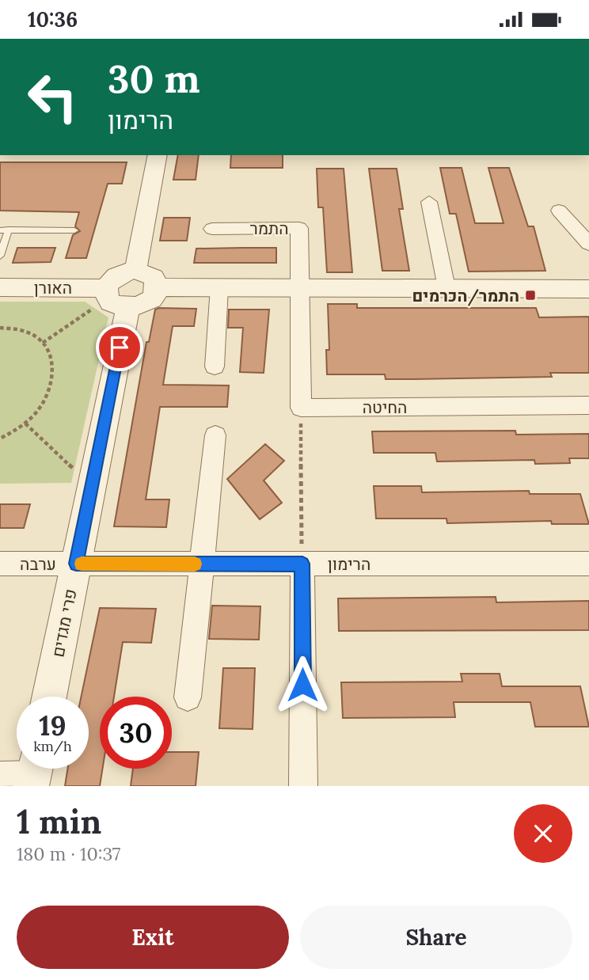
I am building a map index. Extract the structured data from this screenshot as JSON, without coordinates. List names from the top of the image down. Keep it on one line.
{"streets":{"street":["התמר","האורן","החיטה","ערבה","הרימון","פרי מגדים"]},"crossings":[["האורן","פרי מגדים"],["ערבה","הרימון"],["ערבה","פרי מגדים"],["הרימון","פרי מגדים"]],"places":{"transit":["התמר/הכרמים"]},"page":{"status":"10:36","turn":["30 m","הרימון"],"speed":"19 km/h","limit":"30","heading":["1 min","180 m · 10:37"],"buttons":["Exit","Share"]}}
